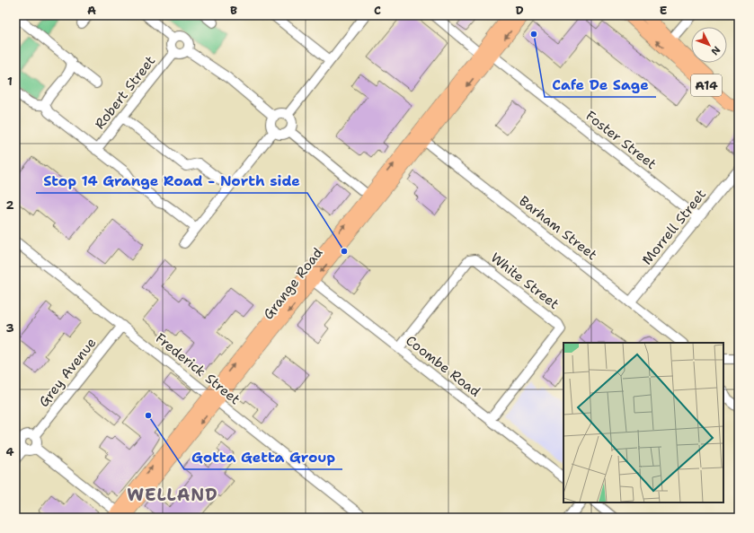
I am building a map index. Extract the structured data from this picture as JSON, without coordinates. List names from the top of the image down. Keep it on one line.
{"streets":{"main road":["A14","Grange Road"],"street":["Robert Street","Foster Street","Morrell Street","Barham Street","White Street","Coombe Road","Frederick Street","Grey Avenue"]},"crossings":[["Foster Street","Morrell Street"],["Foster Street","Grange Road"],["Morrell Street","Barham Street"],["Barham Street","Grange Road"],["White Street","Coombe Road"],["Grange Road","Coombe Road"],["Grange Road","Frederick Street"],["Frederick Street","Grey Avenue"]],"districts":["WELLAND"],"places":["Cafe De Sage","Stop 14 Grange Road - North side","Gotta Getta Group"],"north":"bottom right","grid":{"columns":["A","B","C","D","E"],"rows":["1","2","3","4"]}}
